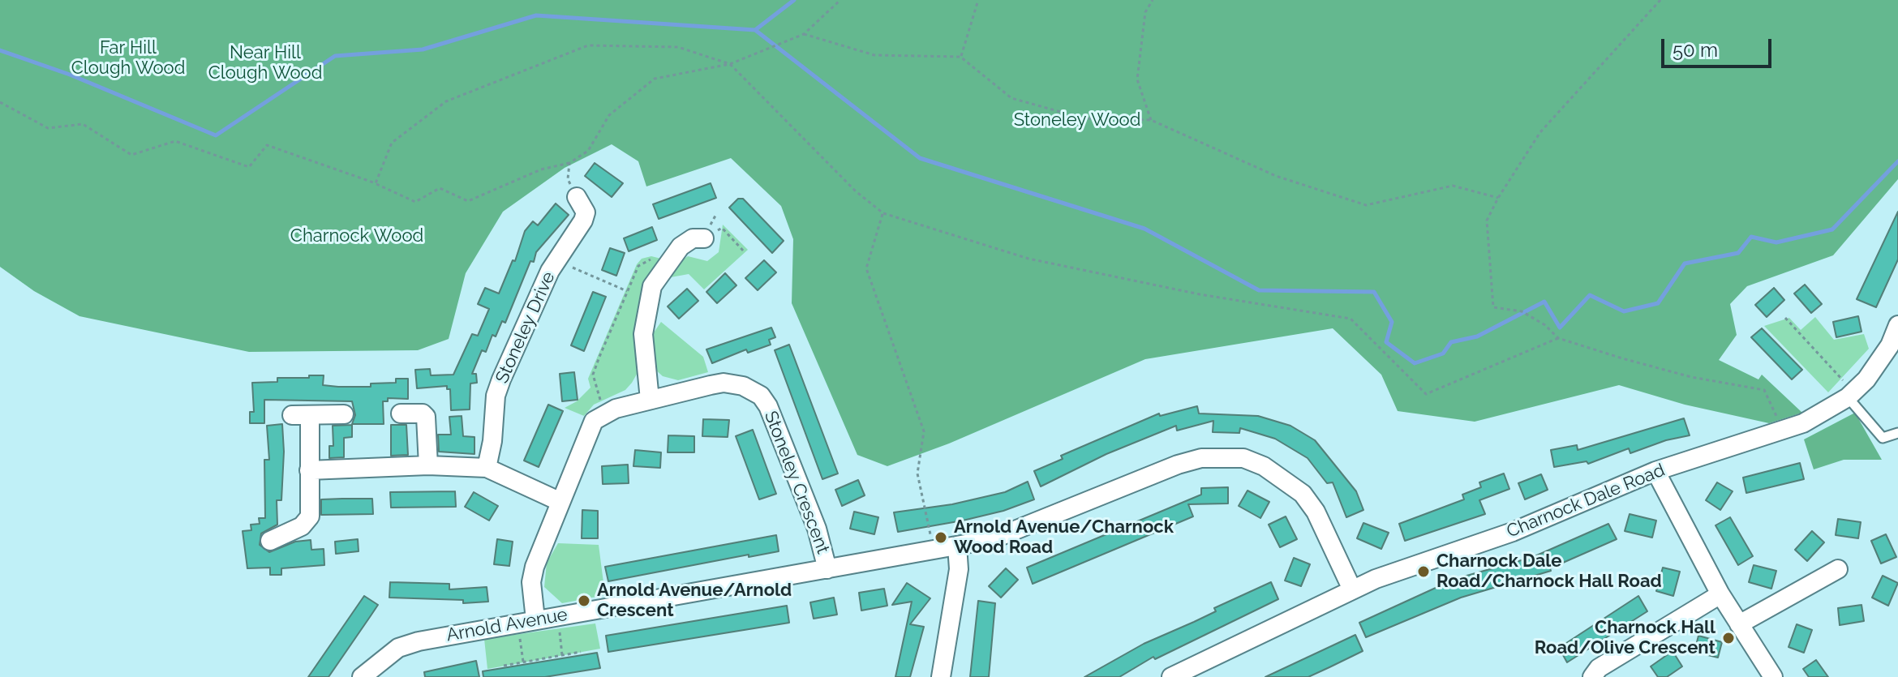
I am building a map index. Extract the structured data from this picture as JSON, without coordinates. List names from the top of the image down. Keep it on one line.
{"streets":{"street":["Stoneley Drive","Stoneley Crescent","Charnock Dale Road","Arnold Avenue"]},"crossings":[["Stoneley Crescent","Arnold Avenue"],["Charnock Dale Road","Arnold Avenue"]],"parks":["Far Hill Clough Wood","Near Hill Clough Wood","Stoneley Wood","Charnock Wood"],"places":["Arnold Avenue/Charnock Wood Road","Charnock Dale Road/Charnock Hall Road","Arnold Avenue/Arnold Crescent","Charnock Hall Road/Olive Crescent"],"scale_bar":"50 m"}
